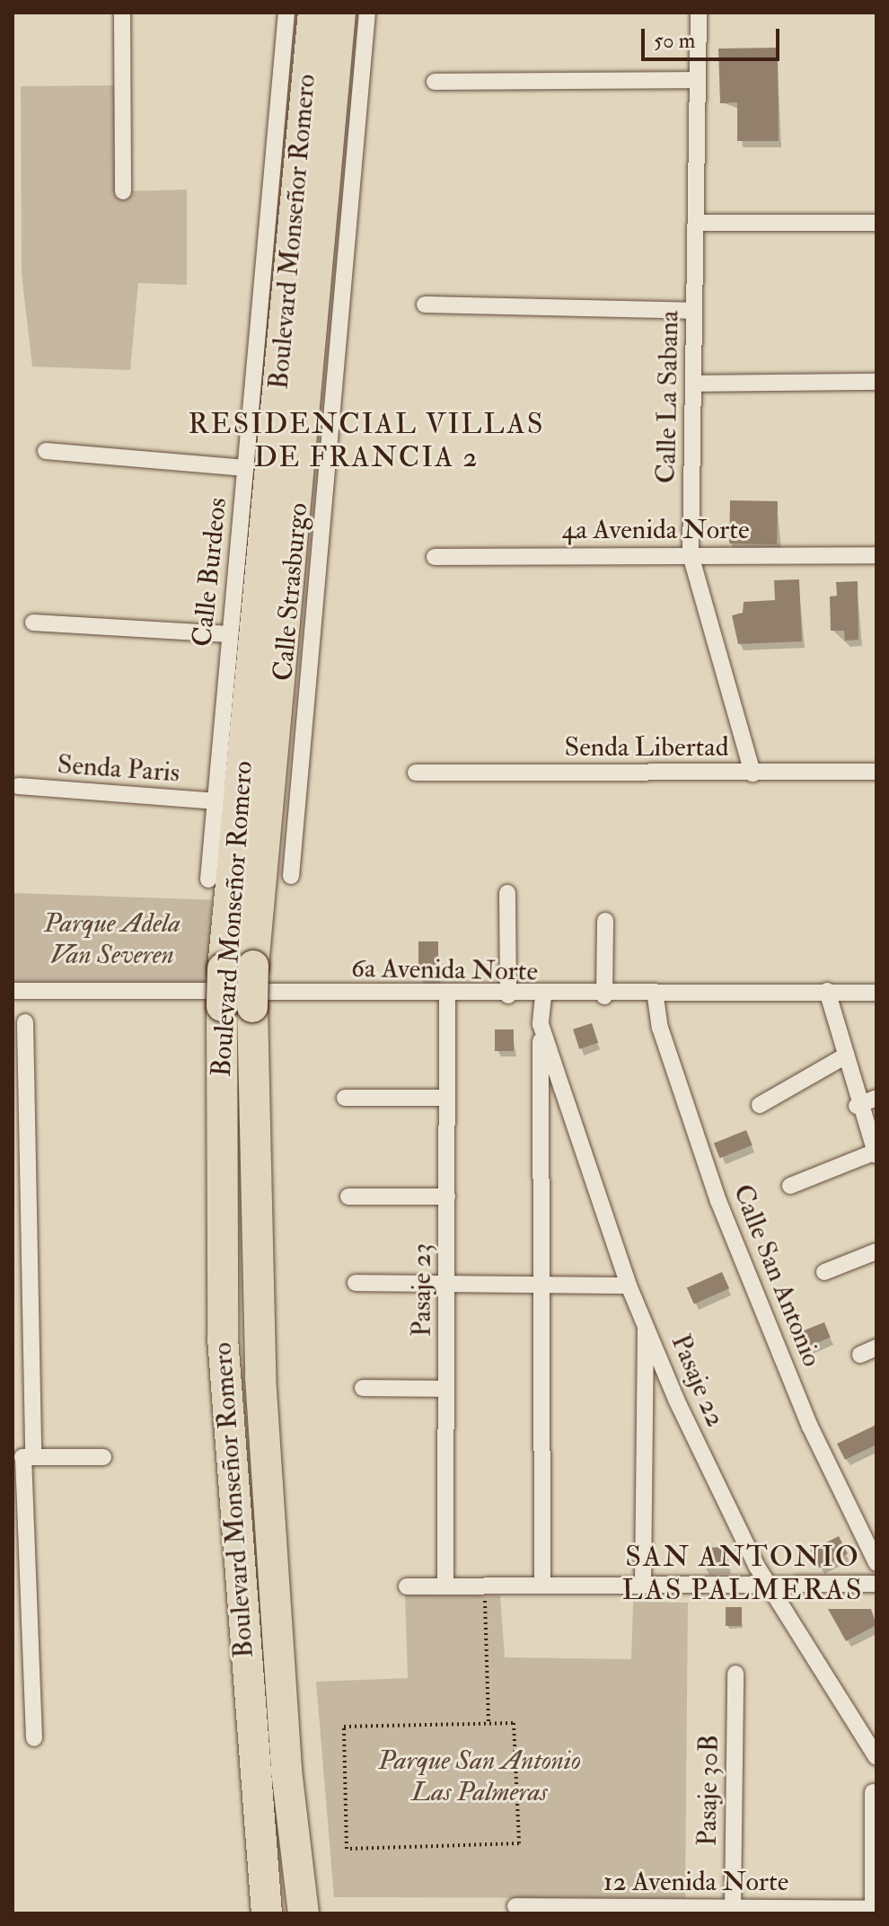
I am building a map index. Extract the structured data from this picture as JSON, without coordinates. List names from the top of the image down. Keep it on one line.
{"streets":{"highway":["Boulevard Monseñor Romero"],"street":["Calle La Sabana","4a Avenida Norte","Calle Burdeos","Calle Strasburgo","Senda Libertad","Senda Paris","6a Avenida Norte","Calle San Antonio","Pasaje 23","Pasaje 22","Pasaje 30B","12 Avenida Norte"]},"crossings":[["Calle La Sabana","4a Avenida Norte"],["Calle La Sabana","Senda Libertad"],["Calle Burdeos","Senda Paris"],["6a Avenida Norte","Calle San Antonio"],["6a Avenida Norte","Pasaje 23"],["6a Avenida Norte","Pasaje 22"],["Pasaje 30B","12 Avenida Norte"]],"districts":["RESIDENCIAL VILLAS DE FRANCIA 2","SAN ANTONIO LAS PALMERAS"],"parks":["Parque Adela Van Severen","Parque San Antonio Las Palmeras"],"scale_bar":"50 m"}
